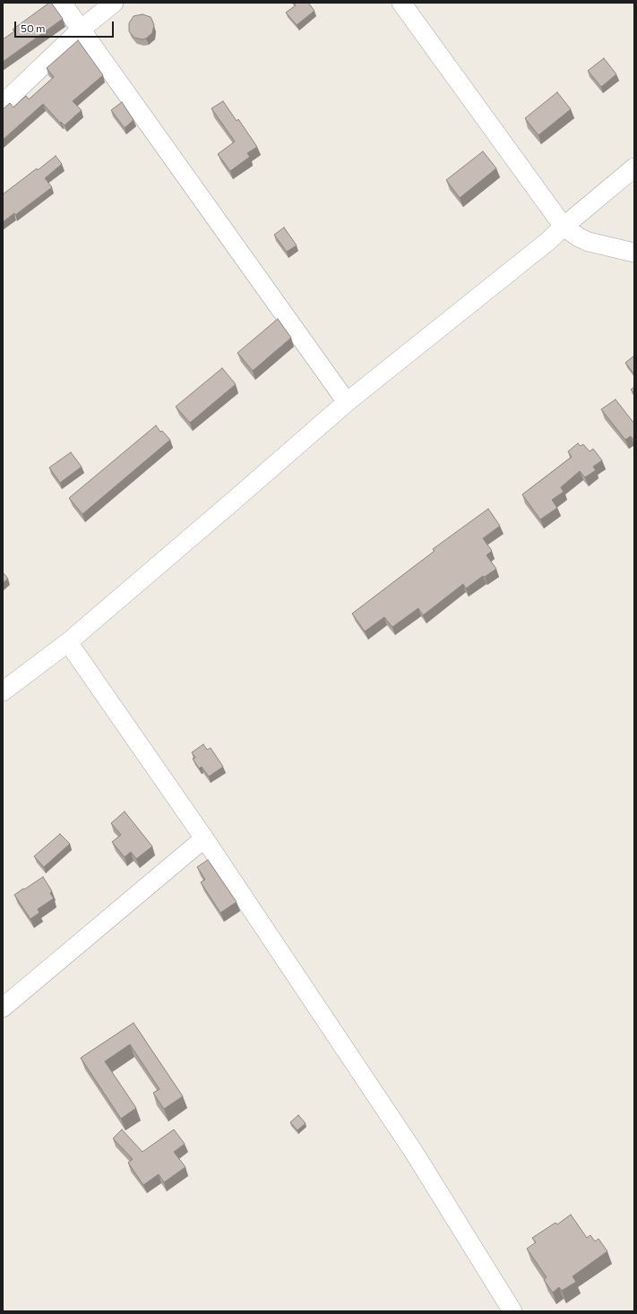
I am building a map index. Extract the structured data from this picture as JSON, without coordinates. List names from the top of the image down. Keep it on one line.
{"scale_bar":"50 m"}
